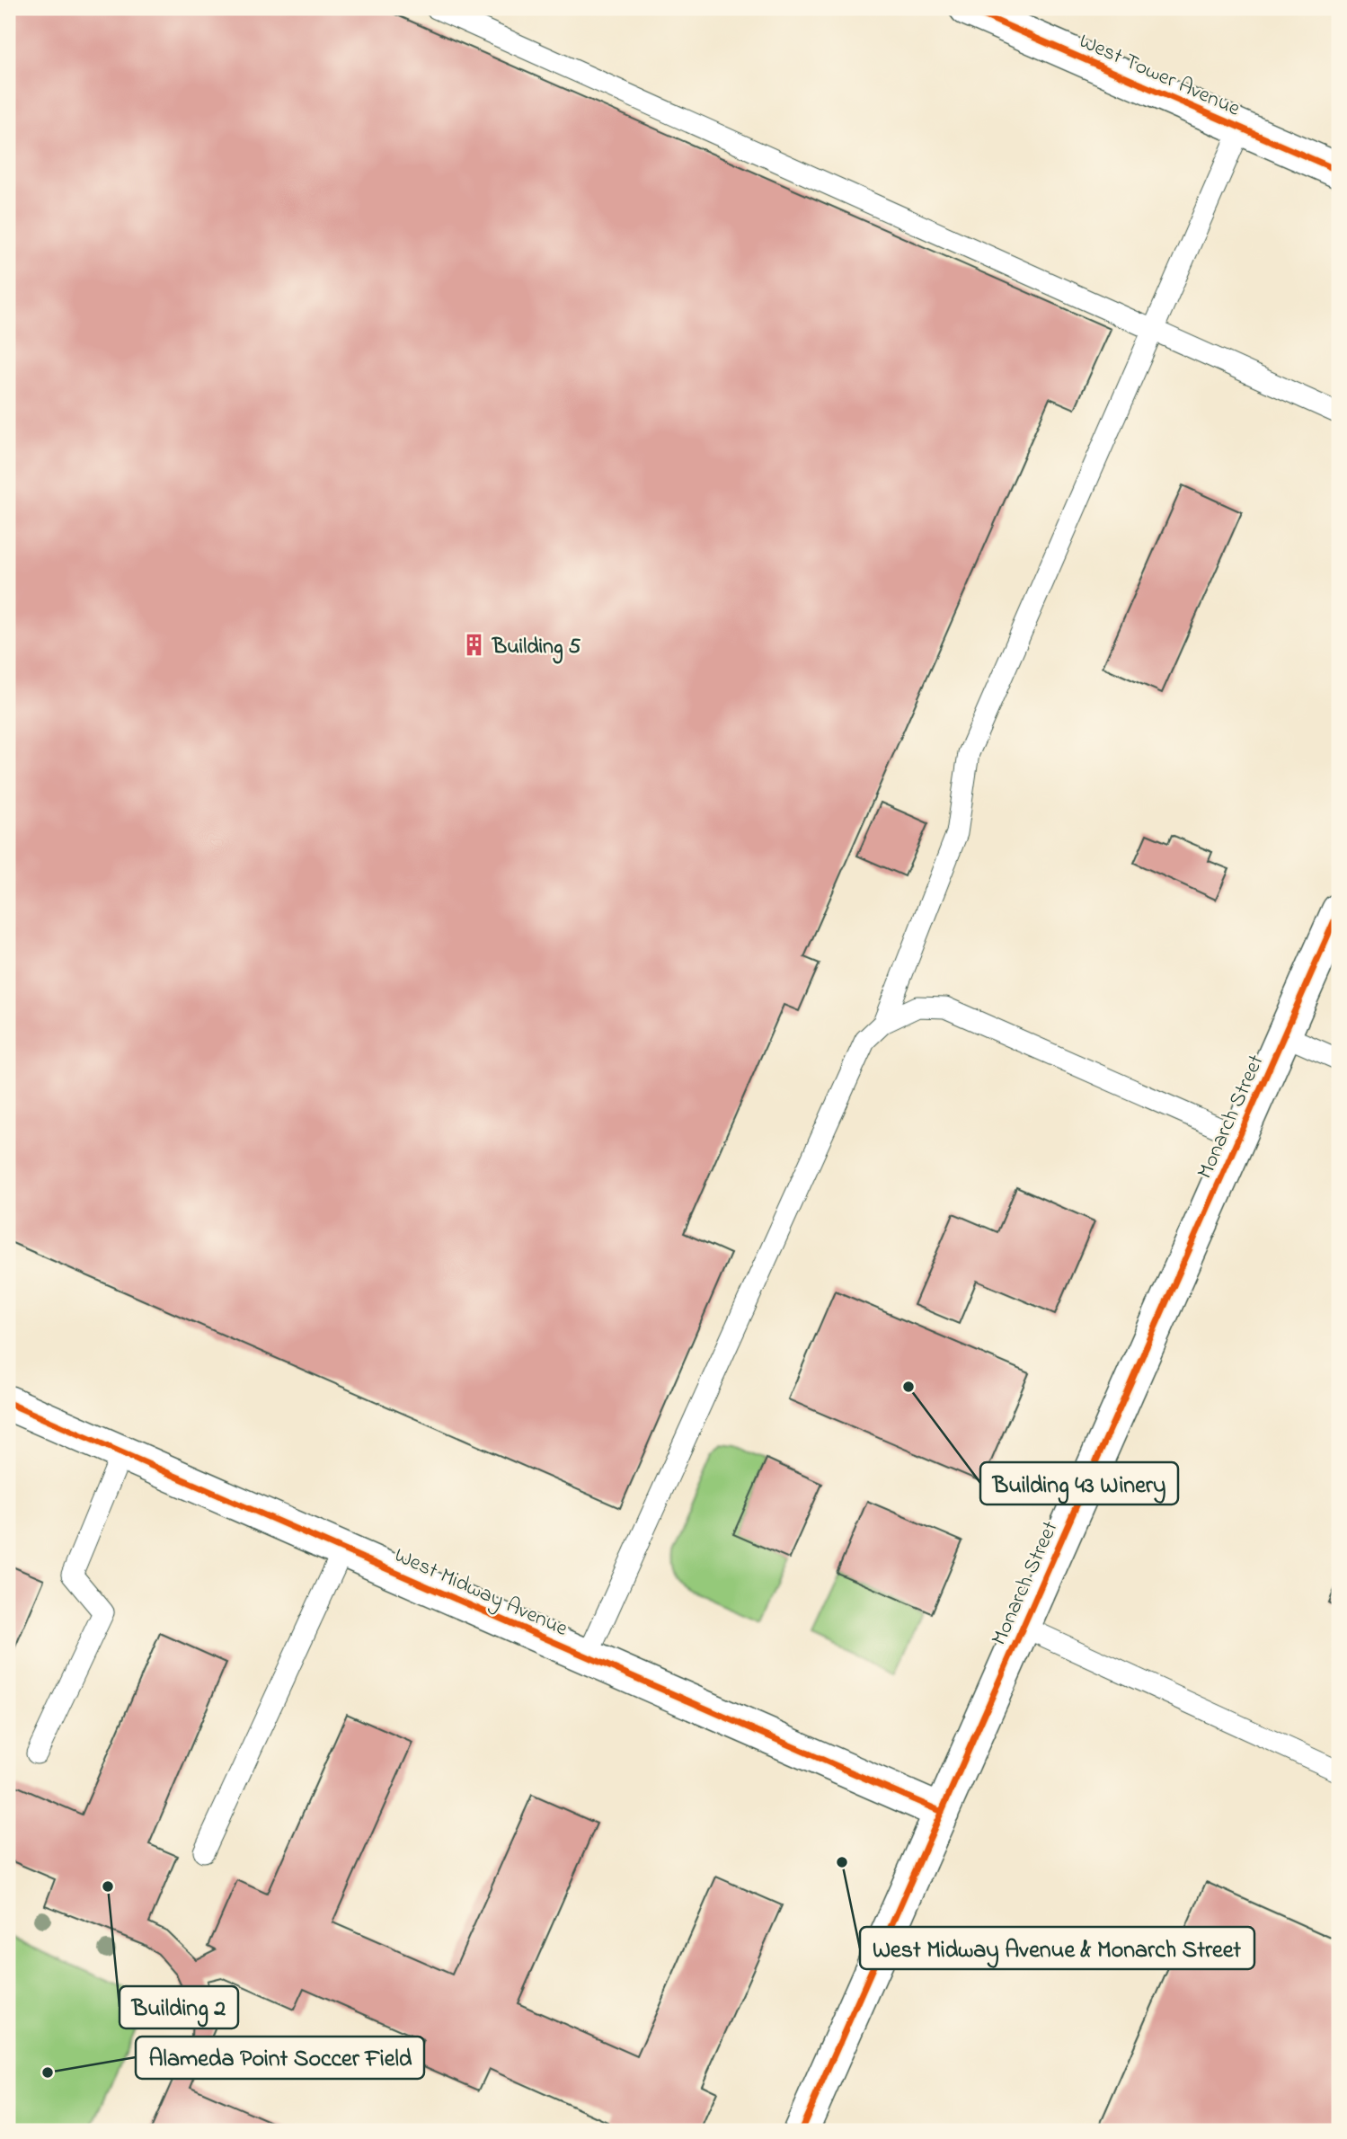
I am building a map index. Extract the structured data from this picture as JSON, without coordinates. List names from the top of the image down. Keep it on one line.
{"streets":{"street":["West Tower Avenue","Monarch Street","West Midway Avenue"]},"crossings":[["Monarch Street","West Midway Avenue"]],"places":{"building":["Building 5"],"other":["Building 43 Winery","West Midway Avenue & Monarch Street","Building 2","Alameda Point Soccer Field"]}}
